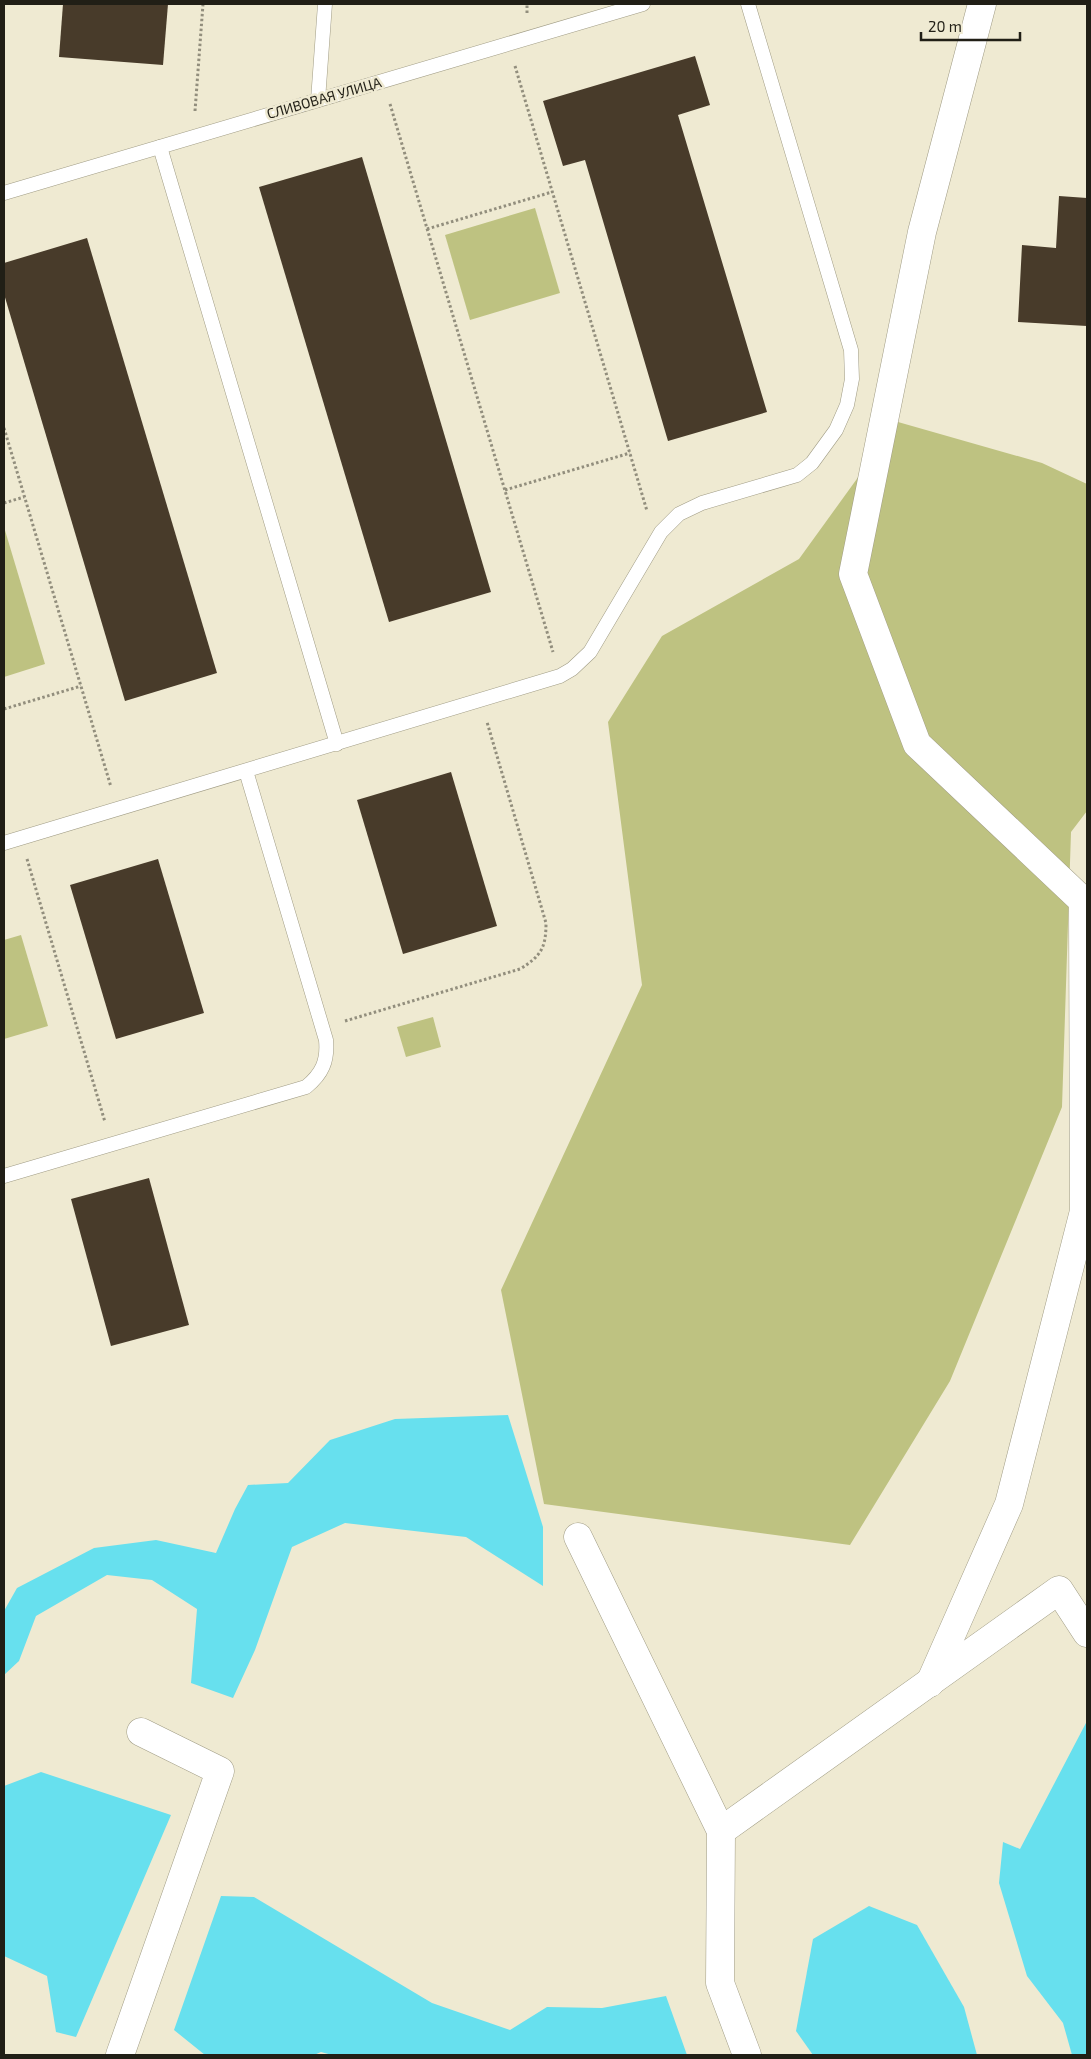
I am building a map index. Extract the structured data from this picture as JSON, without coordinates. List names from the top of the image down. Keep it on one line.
{"streets":{"lane":["СЛИВОВАЯ УЛИЦА"]},"scale_bar":"20 m"}
